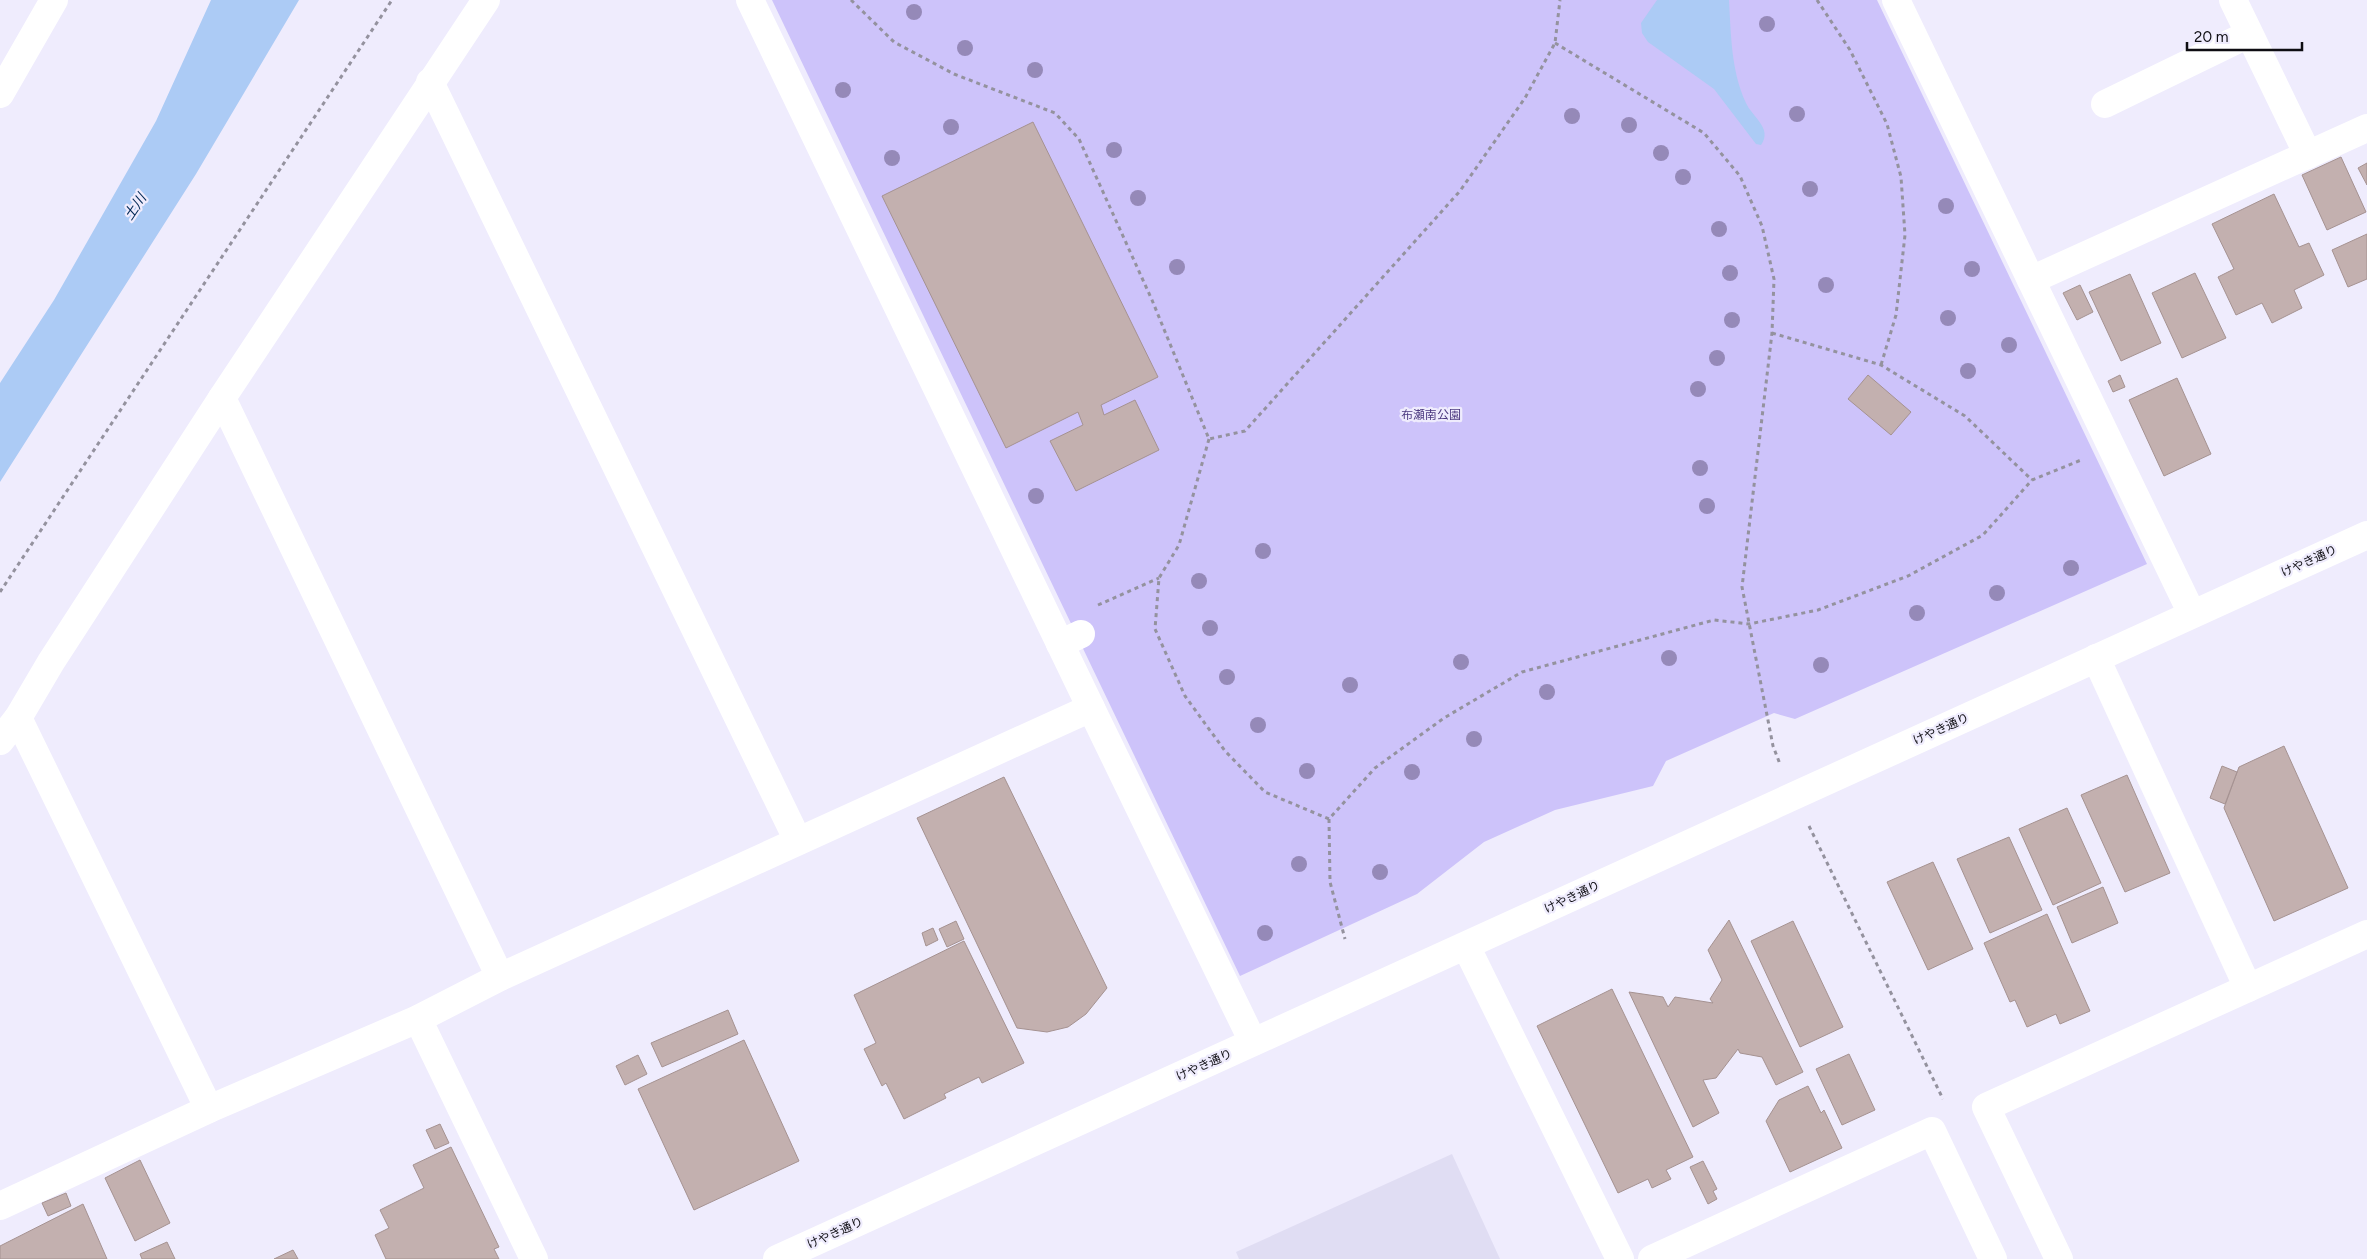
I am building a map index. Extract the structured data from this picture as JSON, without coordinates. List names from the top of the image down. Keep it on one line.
{"streets":{"street":["けやき通り"]},"water":["土川"],"parks":["布瀬南公園"],"scale_bar":"20 m"}
